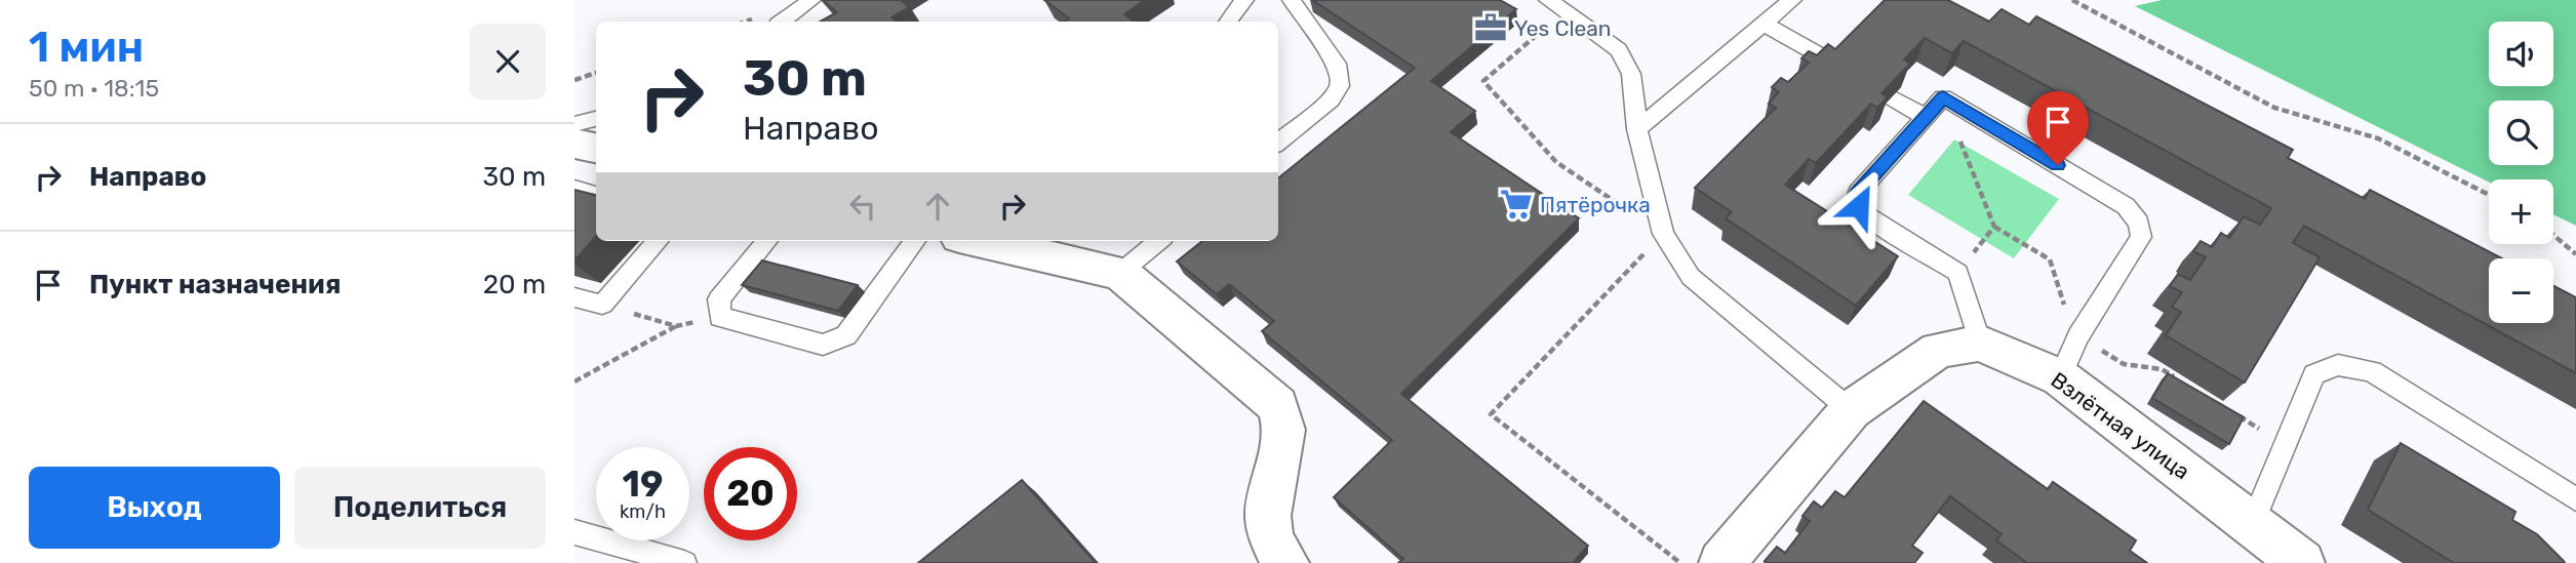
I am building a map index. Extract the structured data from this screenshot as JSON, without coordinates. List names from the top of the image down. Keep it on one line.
{"streets":{"street":["Взлётная улица"]},"places":{"office":["Yes Clean"],"supermarket":["Пятёрочка"]},"page":{"heading":["1 мин","50 m · 18:15"],"map_buttons":["+","−"],"turn":["30 m","Направо"],"list":[{"name":"Направо","value":"30 m"},{"name":"Пункт назначения","value":"20 m"}],"speed":"19 km/h","limit":"20","buttons":["Выход","Поделиться"]}}
